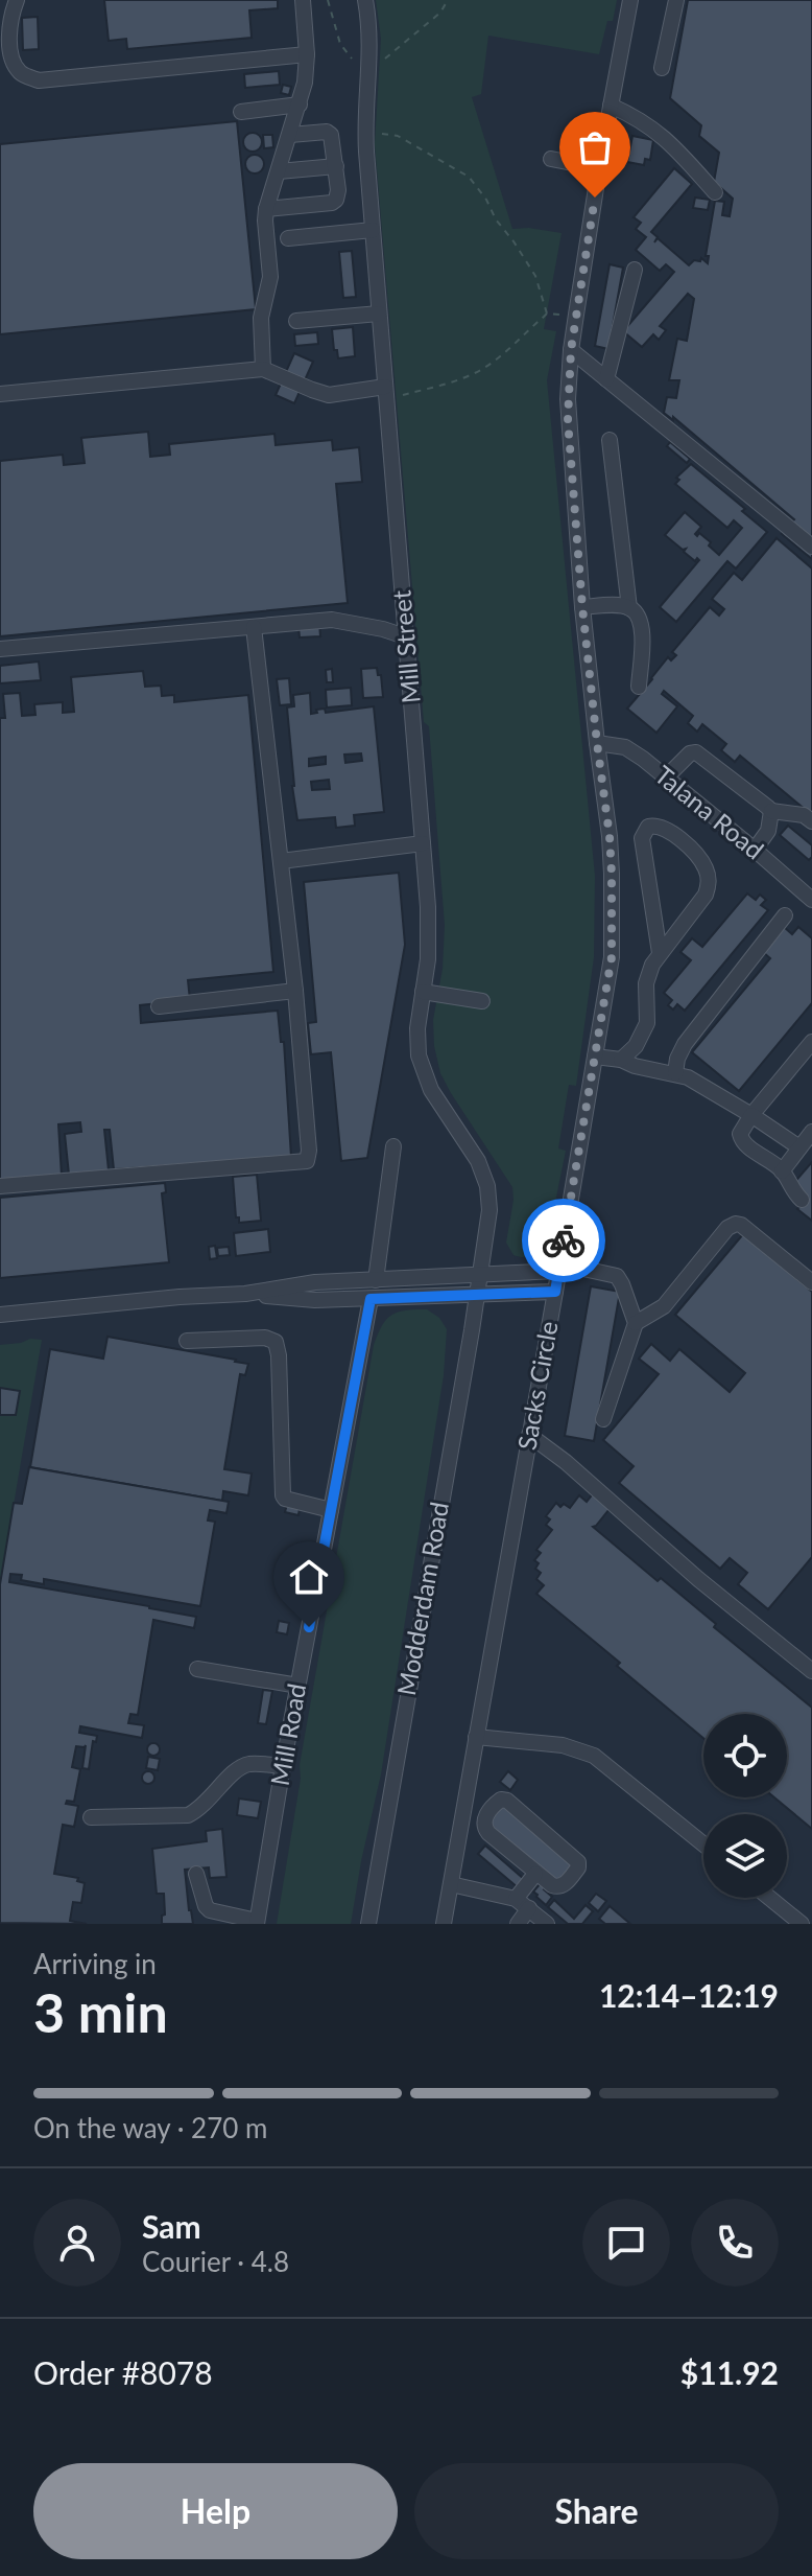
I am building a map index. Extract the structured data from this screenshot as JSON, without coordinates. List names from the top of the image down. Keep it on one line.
{"streets":{"street":["Mill Street","Talana Road","Sacks Circle","Modderdam Road","Mill Road"]},"crossings":[["Mill Street","Modderdam Road"],["Talana Road","Sacks Circle"]],"page":{"heading":["3 min","Arriving in","12:14–12:19"],"panel":["Sam","Courier · 4.8","Order #8078","$11.92"],"bar":"On the way · 270 m","buttons":["Help","Share"]}}
